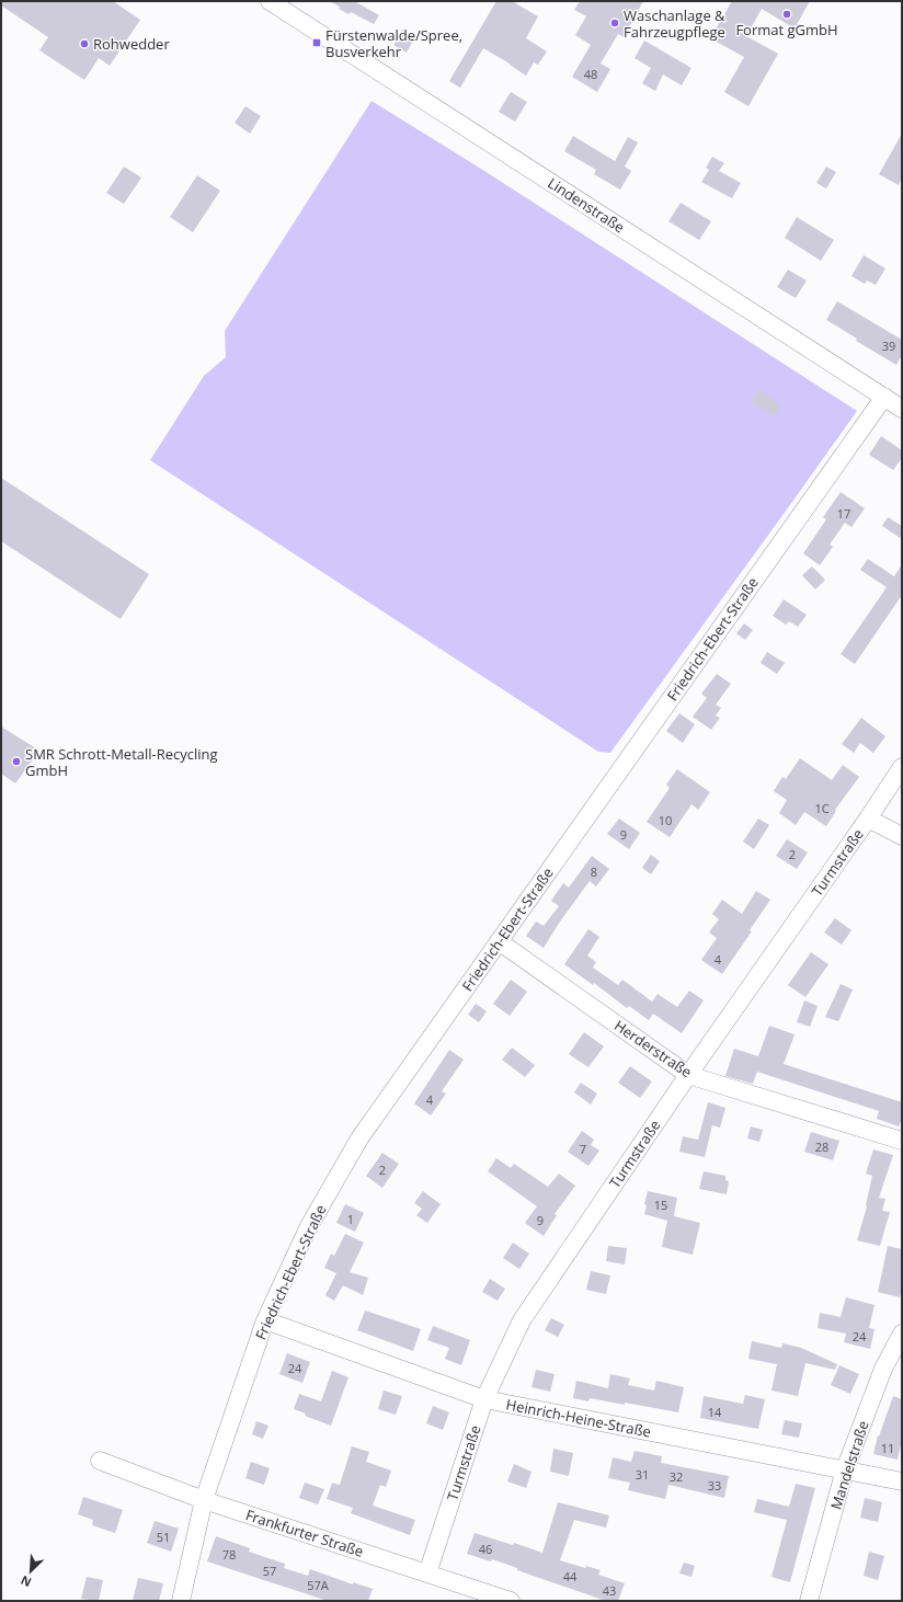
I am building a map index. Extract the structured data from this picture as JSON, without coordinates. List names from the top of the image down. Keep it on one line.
{"streets":{"street":["Lindenstraße","Friedrich-Ebert-Straße","Turmstraße","Herderstraße","Heinrich-Heine-Straße","Mandelstraße","Frankfurter Straße"]},"crossings":[["Lindenstraße","Friedrich-Ebert-Straße"],["Friedrich-Ebert-Straße","Herderstraße"],["Friedrich-Ebert-Straße","Heinrich-Heine-Straße"],["Friedrich-Ebert-Straße","Frankfurter Straße"],["Turmstraße","Herderstraße"],["Turmstraße","Heinrich-Heine-Straße"],["Turmstraße","Frankfurter Straße"],["Heinrich-Heine-Straße","Mandelstraße"]],"places":{"other":["Format gGmbH","Waschanlage & Fahrzeugpflege","Rohwedder","SMR Schrott-Metall-Recycling GmbH"],"transit":["Fürstenwalde/Spree, Busverkehr"]},"house_numbers":["48","39","17","1C","10","9","2","8","4","4","28","7","2","15","1","9","24","24","14","11","31","32","33","51","46","78","57","44","57A","43"],"north":"bottom left"}
